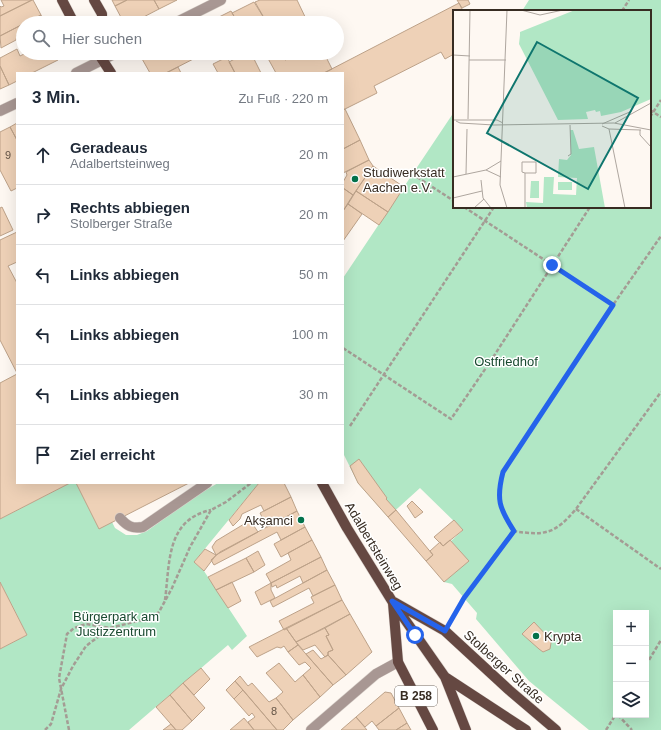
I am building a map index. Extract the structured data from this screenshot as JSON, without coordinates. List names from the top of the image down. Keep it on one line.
{"streets":{"main road":["Adalbertsteinweg","Stolberger Straße","B 258"]},"crossings":[["Adalbertsteinweg","Stolberger Straße"]],"parks":["Ostfriedhof","Bürgerpark am Justizzentrum"],"places":["Studiwerkstatt Aachen e.V.","Akşamci","Krypta"],"house_numbers":["9","8"],"page":{"search":"Hier suchen","heading":["3 Min.","Zu Fuß · 220 m"],"list":[["Geradeaus","Adalbertsteinweg","20 m"],["Rechts abbiegen","Stolberger Straße","20 m"],["Links abbiegen","50 m"],["Links abbiegen","100 m"],["Links abbiegen","30 m"],"Ziel erreicht"],"map_buttons":["+","−"]}}
